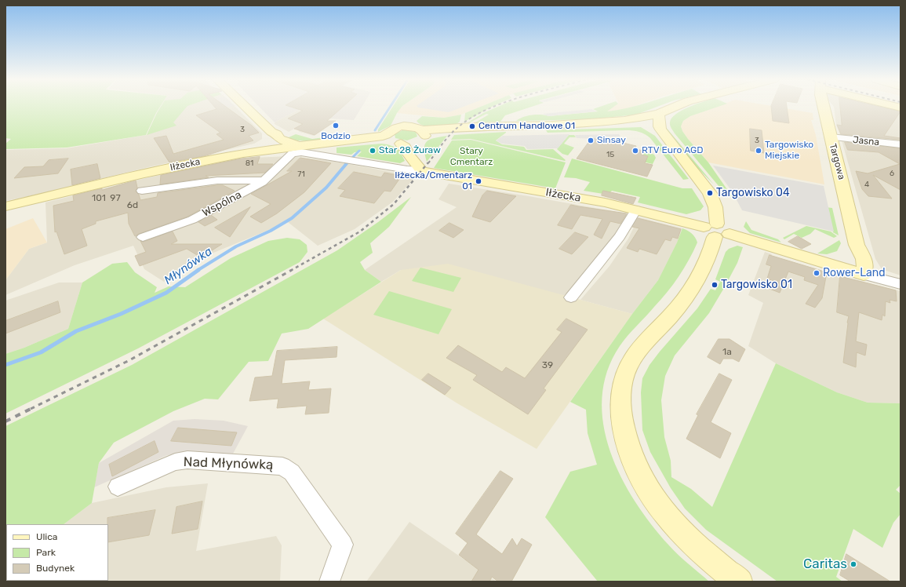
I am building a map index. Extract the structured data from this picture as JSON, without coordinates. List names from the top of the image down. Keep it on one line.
{"streets":{"street":["Jasna","Targowa","Iłżecka","Wspólna","Nad Młynówką"]},"crossings":[["Jasna","Targowa"],["Targowa","Iłżecka"],["Iłżecka","Wspólna"]],"water":["Młynówka"],"parks":["Stary Cmentarz"],"places":["Bodzio","Centrum Handlowe 01","Sinsay","Star 28 Żuraw","RTV Euro AGD","Targowisko Miejskie","Iłżecka/Cmentarz 01","Targowisko 04","Rower-Land","Targowisko 01","Caritas"],"house_numbers":["3","3","15","81","6","71","4","101","97","6d","1a","39"],"legend":["Ulica","Park","Budynek"]}
